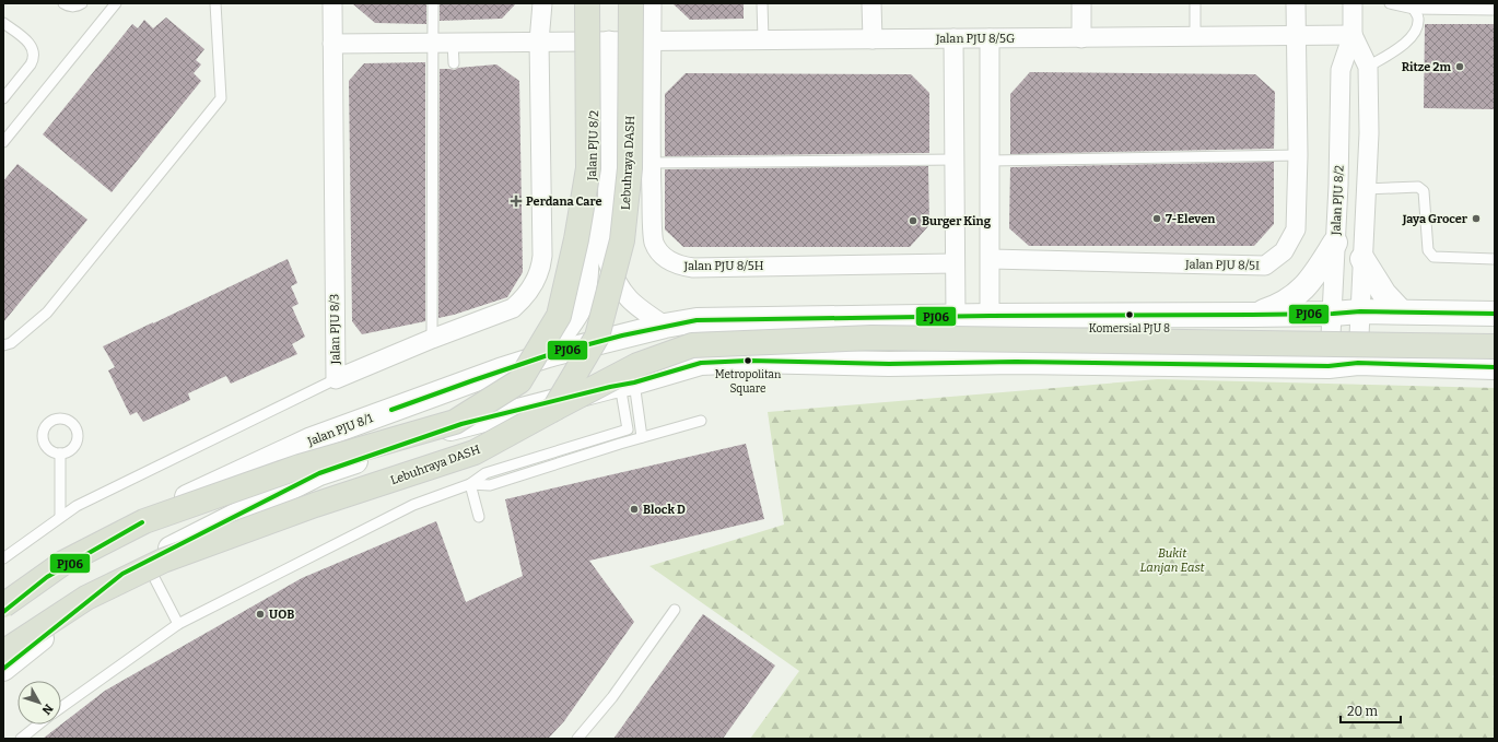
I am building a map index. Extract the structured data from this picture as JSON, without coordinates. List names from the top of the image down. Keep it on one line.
{"streets":{"highway":["Lebuhraya DASH"],"main road":["Jalan PJU 8/1"],"street":["Jalan PJU 8/5G","Jalan PJU 8/2","Jalan PJU 8/5I","Jalan PJU 8/5H","Jalan PJU 8/3"]},"crossings":[["Jalan PJU 8/5G","Jalan PJU 8/2"],["Jalan PJU 8/5G","Jalan PJU 8/5I"],["Jalan PJU 8/5G","Jalan PJU 8/5H"],["Jalan PJU 8/2","Jalan PJU 8/1"]],"parks":["Bukit Lanjan East"],"places":{"other":["Ritze 2m","7-Eleven","Jaya Grocer","Burger King","Komersial PJU 8","Metropolitan Square","Block D","UOB"],"health":["Perdana Care"]},"lines":["transit line PJ06"],"scale_bar":"20 m","north":"bottom right"}
